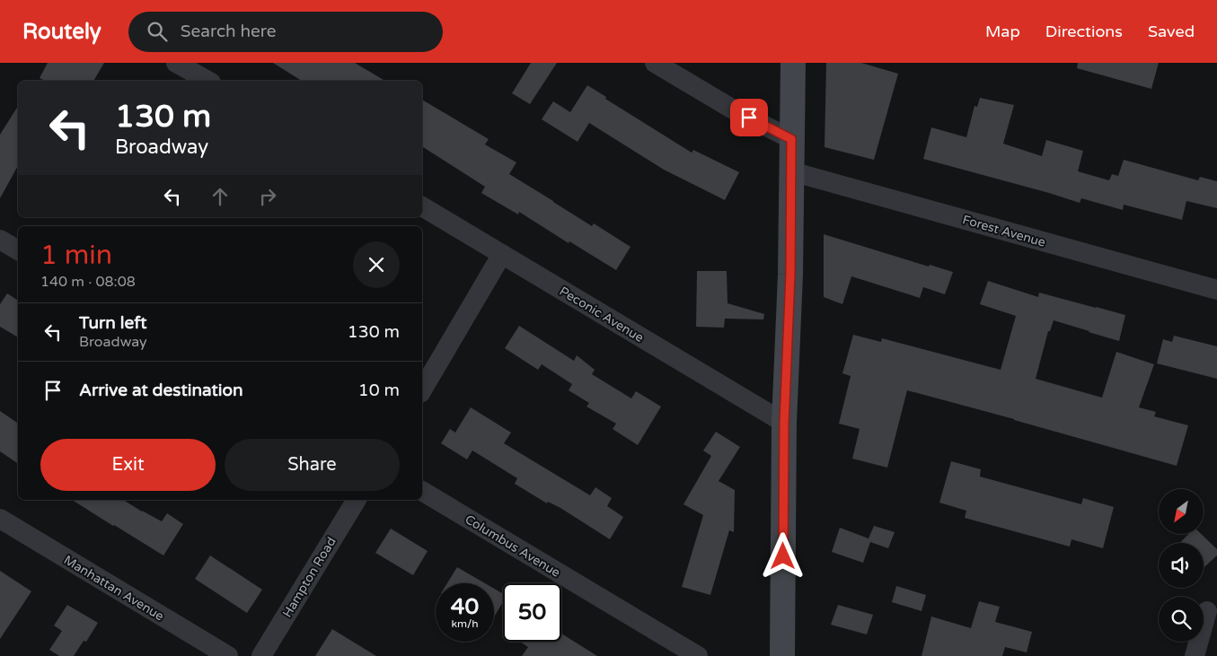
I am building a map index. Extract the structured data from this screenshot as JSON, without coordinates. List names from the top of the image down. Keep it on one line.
{"streets":{"street":["Forest Avenue","Peconic Avenue","Columbus Avenue","Hampton Road","Manhattan Avenue"]},"north":"bottom left","page":{"header":"Routely","search":"Search here","nav":["Map","Directions","Saved"],"turn":["130 m","Broadway"],"heading":["1 min","140 m · 08:08"],"list":[{"name":"Turn left","note":"Broadway","value":"130 m"},{"name":"Arrive at destination","value":"10 m"}],"buttons":["Exit","Share"],"speed":"40 km/h","limit":"50"}}
